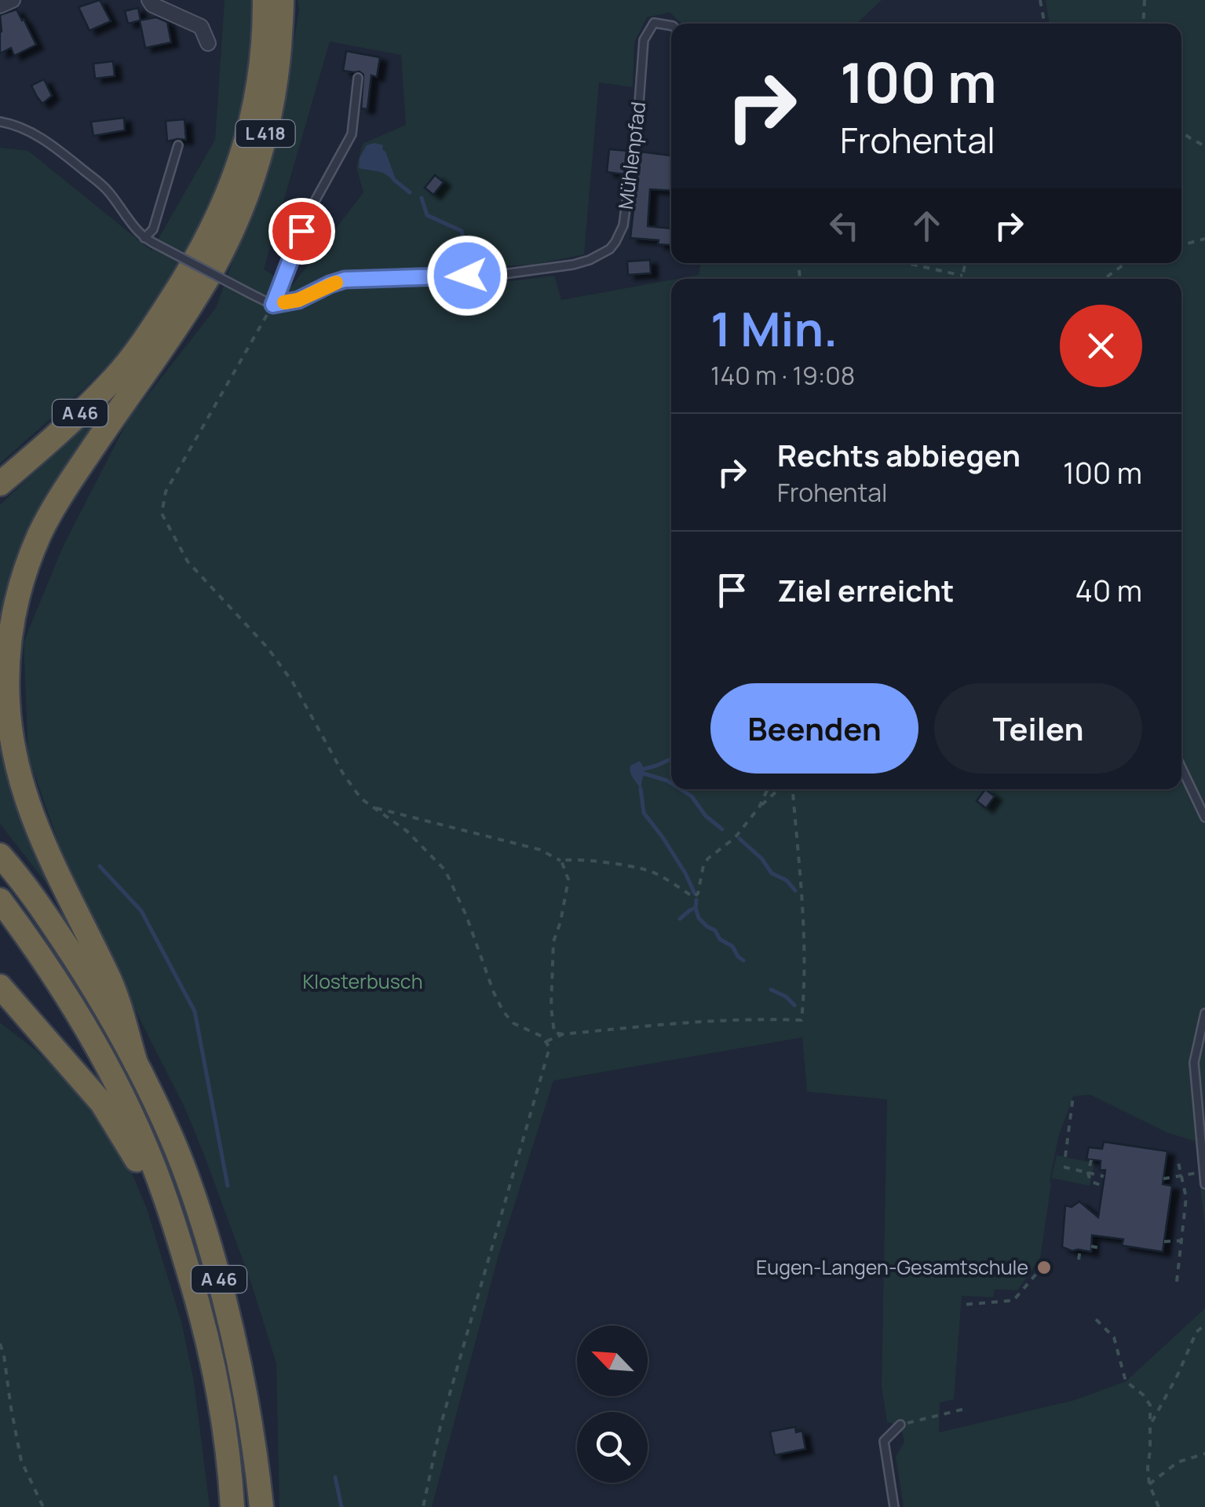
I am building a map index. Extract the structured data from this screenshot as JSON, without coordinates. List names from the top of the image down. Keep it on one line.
{"streets":{"highway":["L 418","A 46"],"lane":["Mühlenpfad"]},"crossings":[["L 418","A 46"]],"parks":["Klosterbusch"],"places":["Eugen-Langen-Gesamtschule"],"north":"top left","page":{"turn":["100 m","Frohental"],"heading":["1 Min.","140 m · 19:08"],"list":[{"name":"Rechts abbiegen","note":"Frohental","value":"100 m"},{"name":"Ziel erreicht","value":"40 m"}],"buttons":["Beenden","Teilen"]}}
